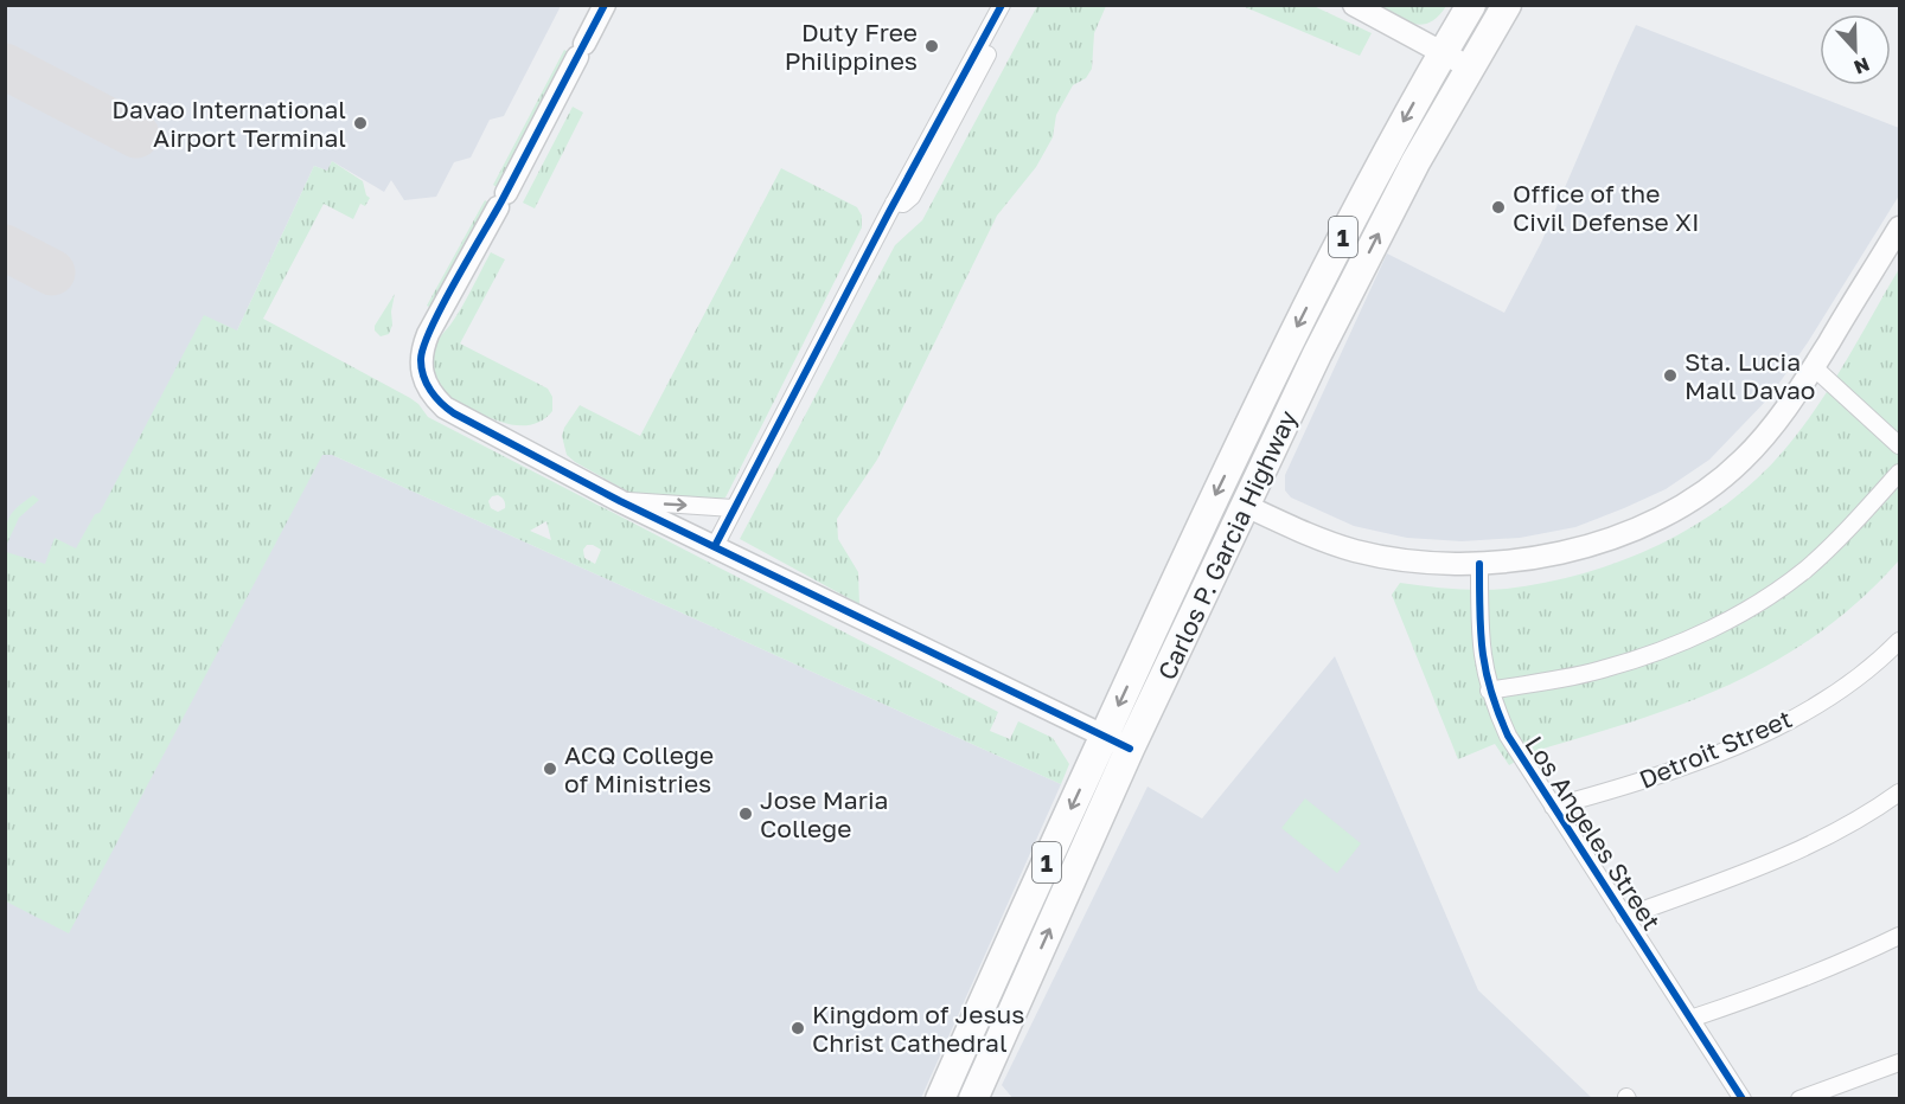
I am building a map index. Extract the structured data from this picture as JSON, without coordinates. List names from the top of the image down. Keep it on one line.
{"streets":{"highway":["1","Carlos P. Garcia Highway"],"street":["Detroit Street","Los Angeles Street"]},"crossings":[["Detroit Street","Los Angeles Street"]],"places":["Duty Free Philippines","Davao International Airport Terminal","Office of the Civil Defense XI","Sta. Lucia Mall Davao","ACQ College of Ministries","Jose Maria College","Kingdom of Jesus Christ Cathedral"],"north":"bottom"}
